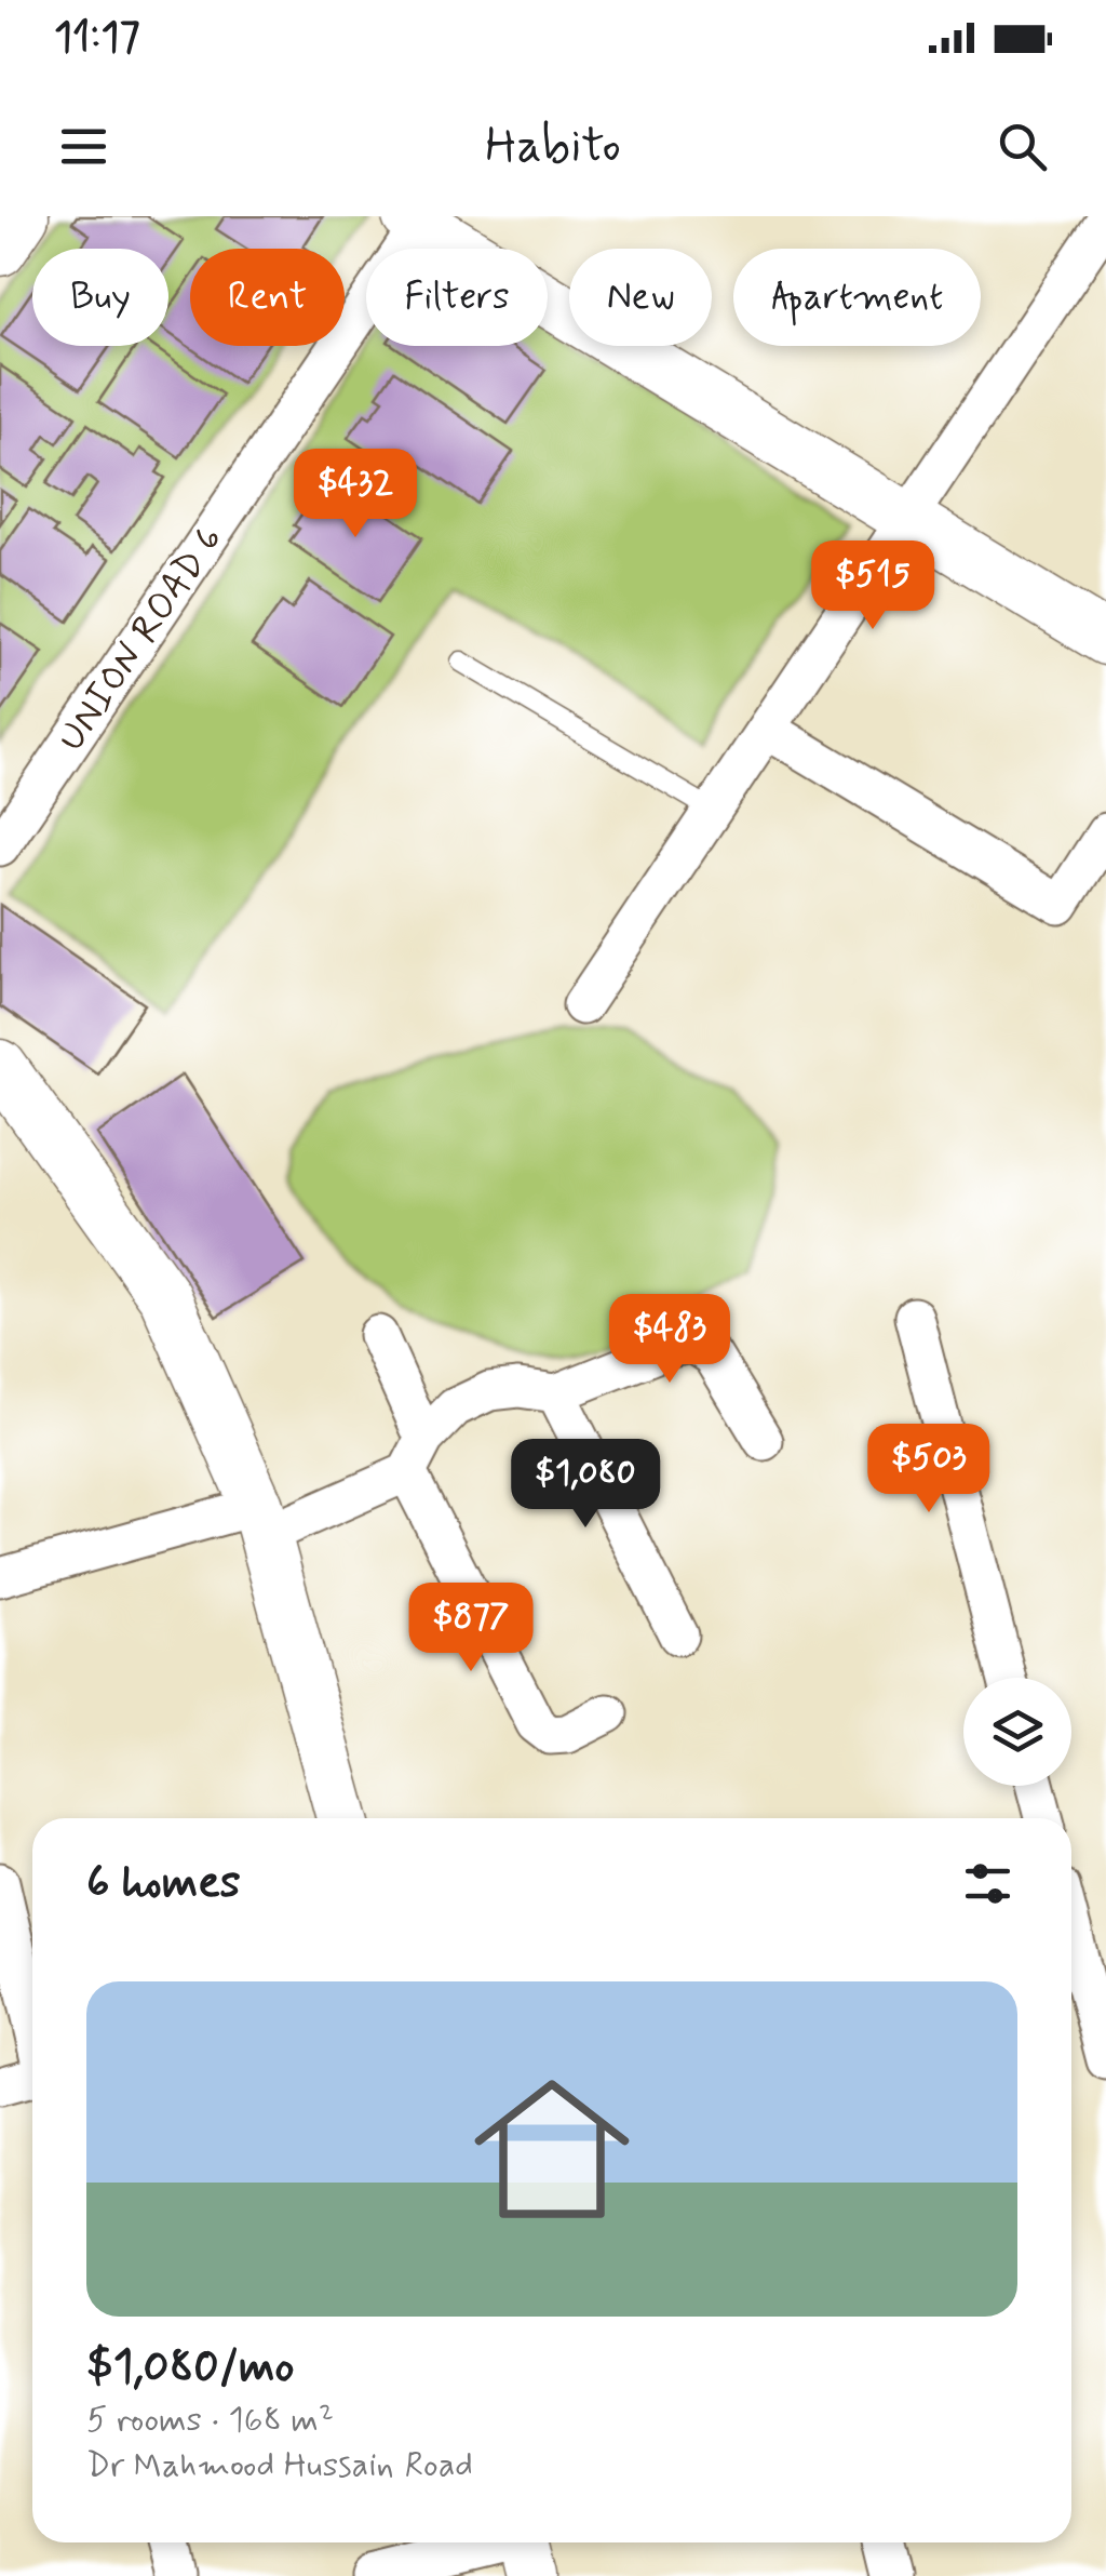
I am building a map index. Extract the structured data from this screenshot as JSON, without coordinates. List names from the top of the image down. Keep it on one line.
{"streets":{"street":["UNION ROAD 6"]},"page":{"status":"11:17","header":"Habito","chip":["Buy","Rent","Filters","New","Apartment"],"price":["$432","$515","$483","$503","$1,080","$877"],"heading":"6 homes","list":[{"name":"$1,080/mo","note":"5 rooms · 168 m² · Dr Mahmood Hussain Road"}]}}
